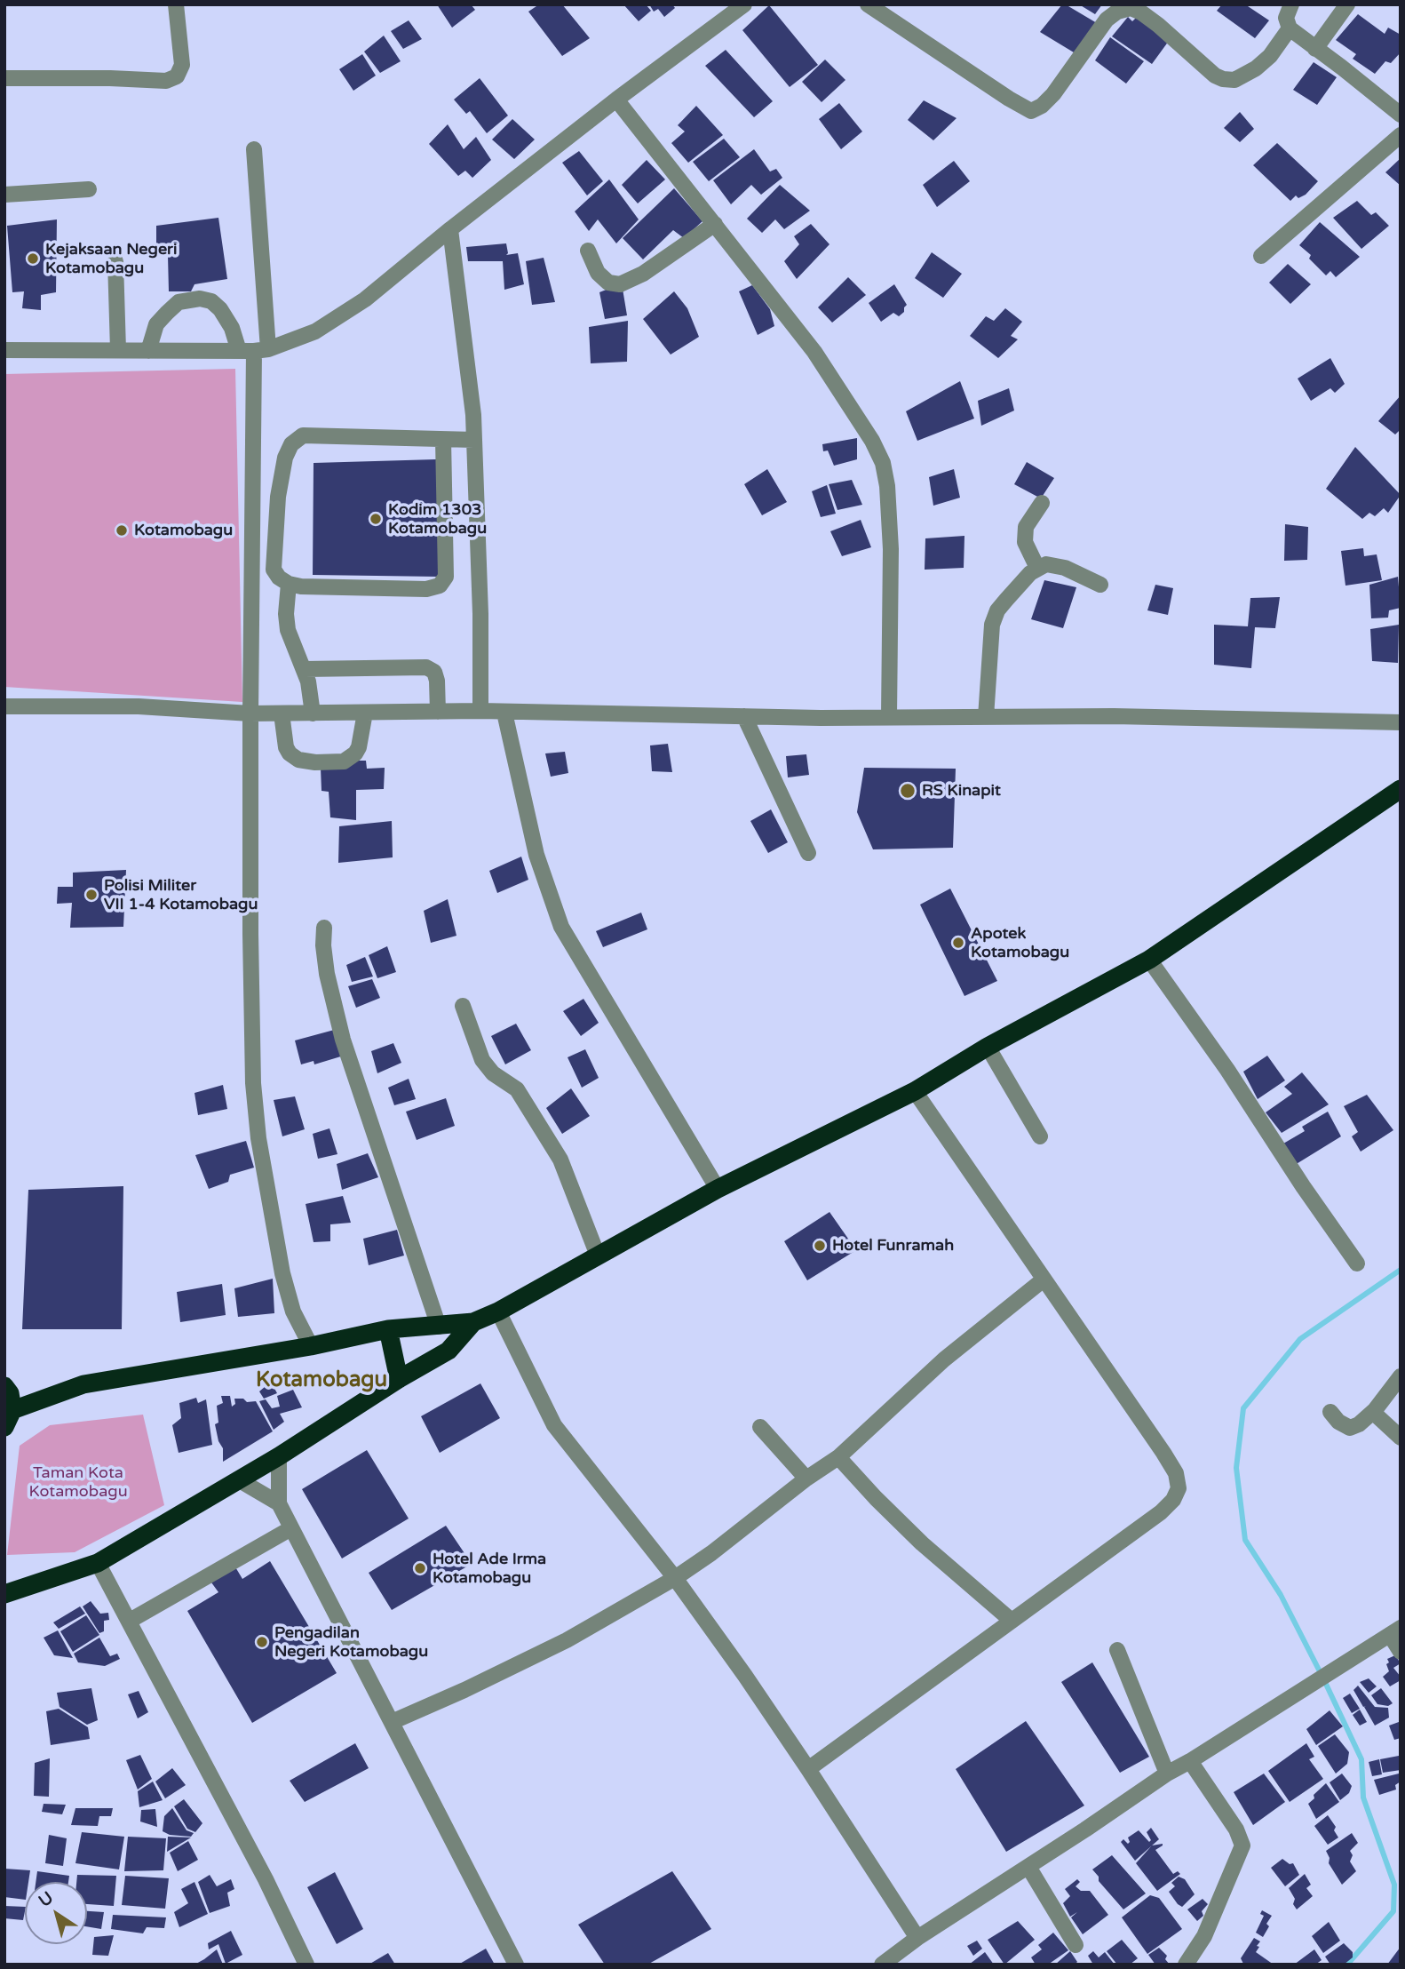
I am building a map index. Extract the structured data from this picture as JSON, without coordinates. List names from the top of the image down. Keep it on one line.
{"districts":["Kotamobagu"],"parks":["Taman Kota Kotamobagu"],"places":["Kejaksaan Negeri Kotamobagu","Kodim 1303 Kotamobagu","Kotamobagu","RS Kinapit","Polisi Militer VII 1-4 Kotamobagu","Apotek Kotamobagu","Hotel Funramah","Hotel Ade Irma Kotamobagu","Pengadilan Negeri Kotamobagu"],"north":"top left"}
